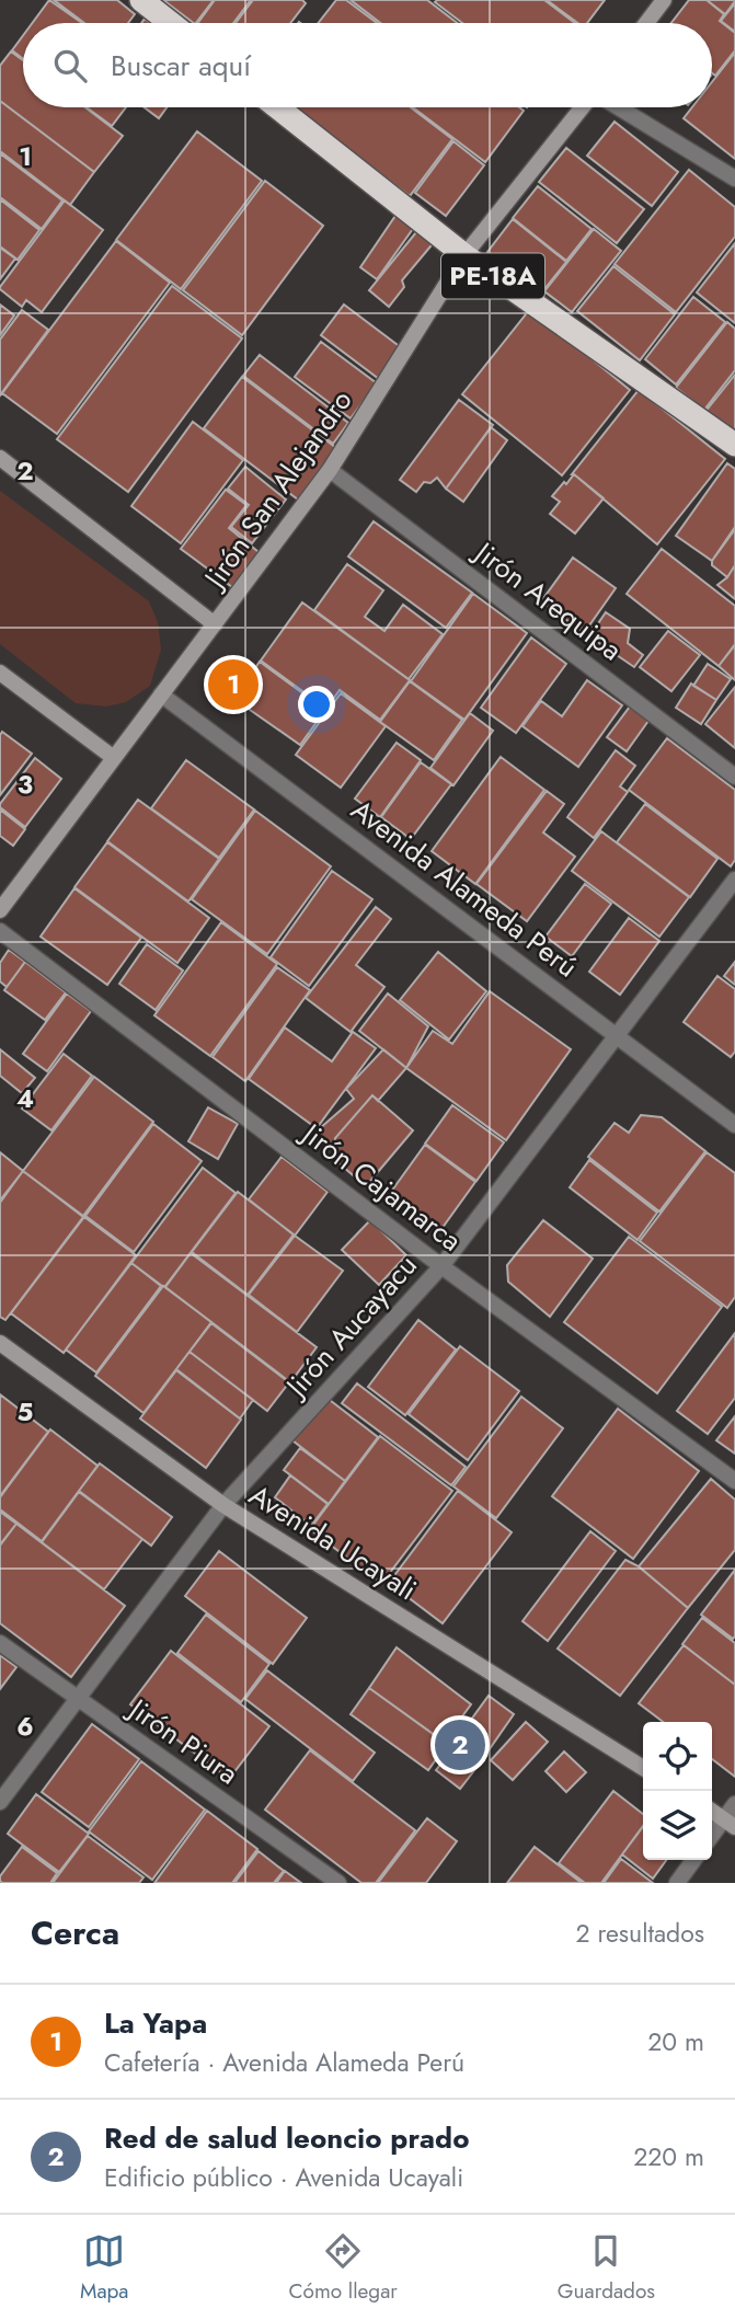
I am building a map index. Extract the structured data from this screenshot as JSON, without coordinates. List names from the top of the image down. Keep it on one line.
{"streets":{"highway":["PE-18A"],"street":["Jirón San Alejandro","Jirón Arequipa","Avenida Alameda Perú","Jirón Cajamarca","Jirón Aucayacu","Avenida Ucayali","Jirón Piura"]},"crossings":[["PE-18A","Jirón San Alejandro"],["Jirón San Alejandro","Jirón Arequipa"],["Jirón San Alejandro","Avenida Alameda Perú"],["Avenida Alameda Perú","Jirón Aucayacu"],["Jirón Cajamarca","Jirón Aucayacu"],["Jirón Aucayacu","Avenida Ucayali"],["Jirón Aucayacu","Jirón Piura"]],"page":{"search":"Buscar aquí","pins":["1","2"],"heading":["Cerca","2 resultados"],"list":[{"mark":"1","name":"La Yapa","note":"Cafetería · Avenida Alameda Perú","value":"20 m"},{"mark":"2","name":"Red de salud leoncio prado","note":"Edificio público · Avenida Ucayali","value":"220 m"}],"nav":["Mapa","Cómo llegar","Guardados"]},"grid":{"rows":["1","2","3","4","5","6"]}}
